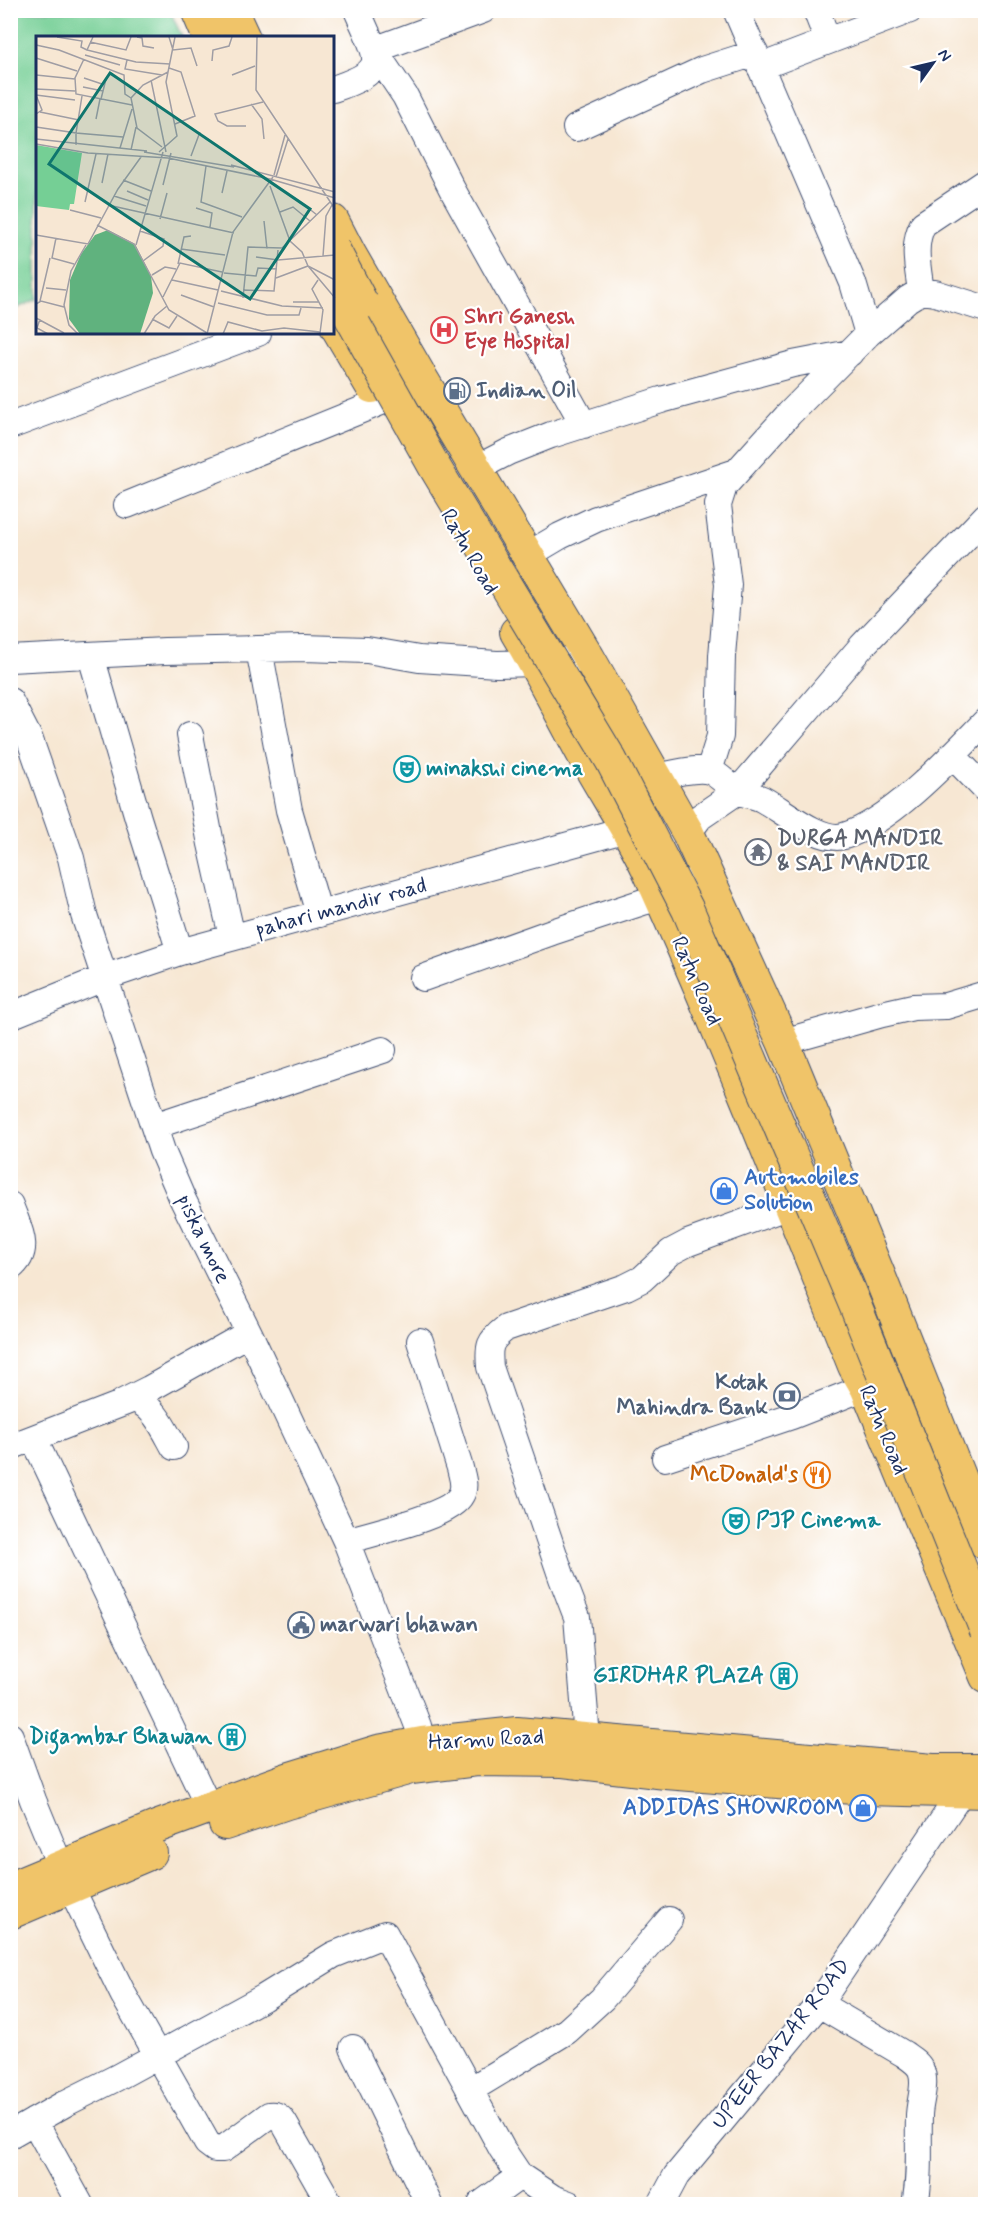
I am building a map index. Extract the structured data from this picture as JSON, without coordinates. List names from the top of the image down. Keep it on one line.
{"streets":{"main road":["Ratu Road","Harmu Road"],"street":["pahari mandir road","piska more","UPEER BAZAR ROAD"]},"crossings":[["Ratu Road","pahari mandir road"],["pahari mandir road","piska more"],["piska more","Harmu Road"],["Harmu Road","UPEER BAZAR ROAD"]],"places":{"hospital":["Shri Ganesh Eye Hospital"],"fuel station":["Indian Oil"],"theatre":["minakshi cinema","PJP Cinema"],"temple":["DURGA MANDIR & SAI MANDIR"],"shop":["Automobiles Solution","ADDIDAS SHOWROOM"],"bank":["Kotak Mahindra Bank"],"restaurant":["McDonald's"],"public building":["marwari bhawan"],"building":["GIRDHAR PLAZA","Digambar Bhawan"]},"north":"top right"}
